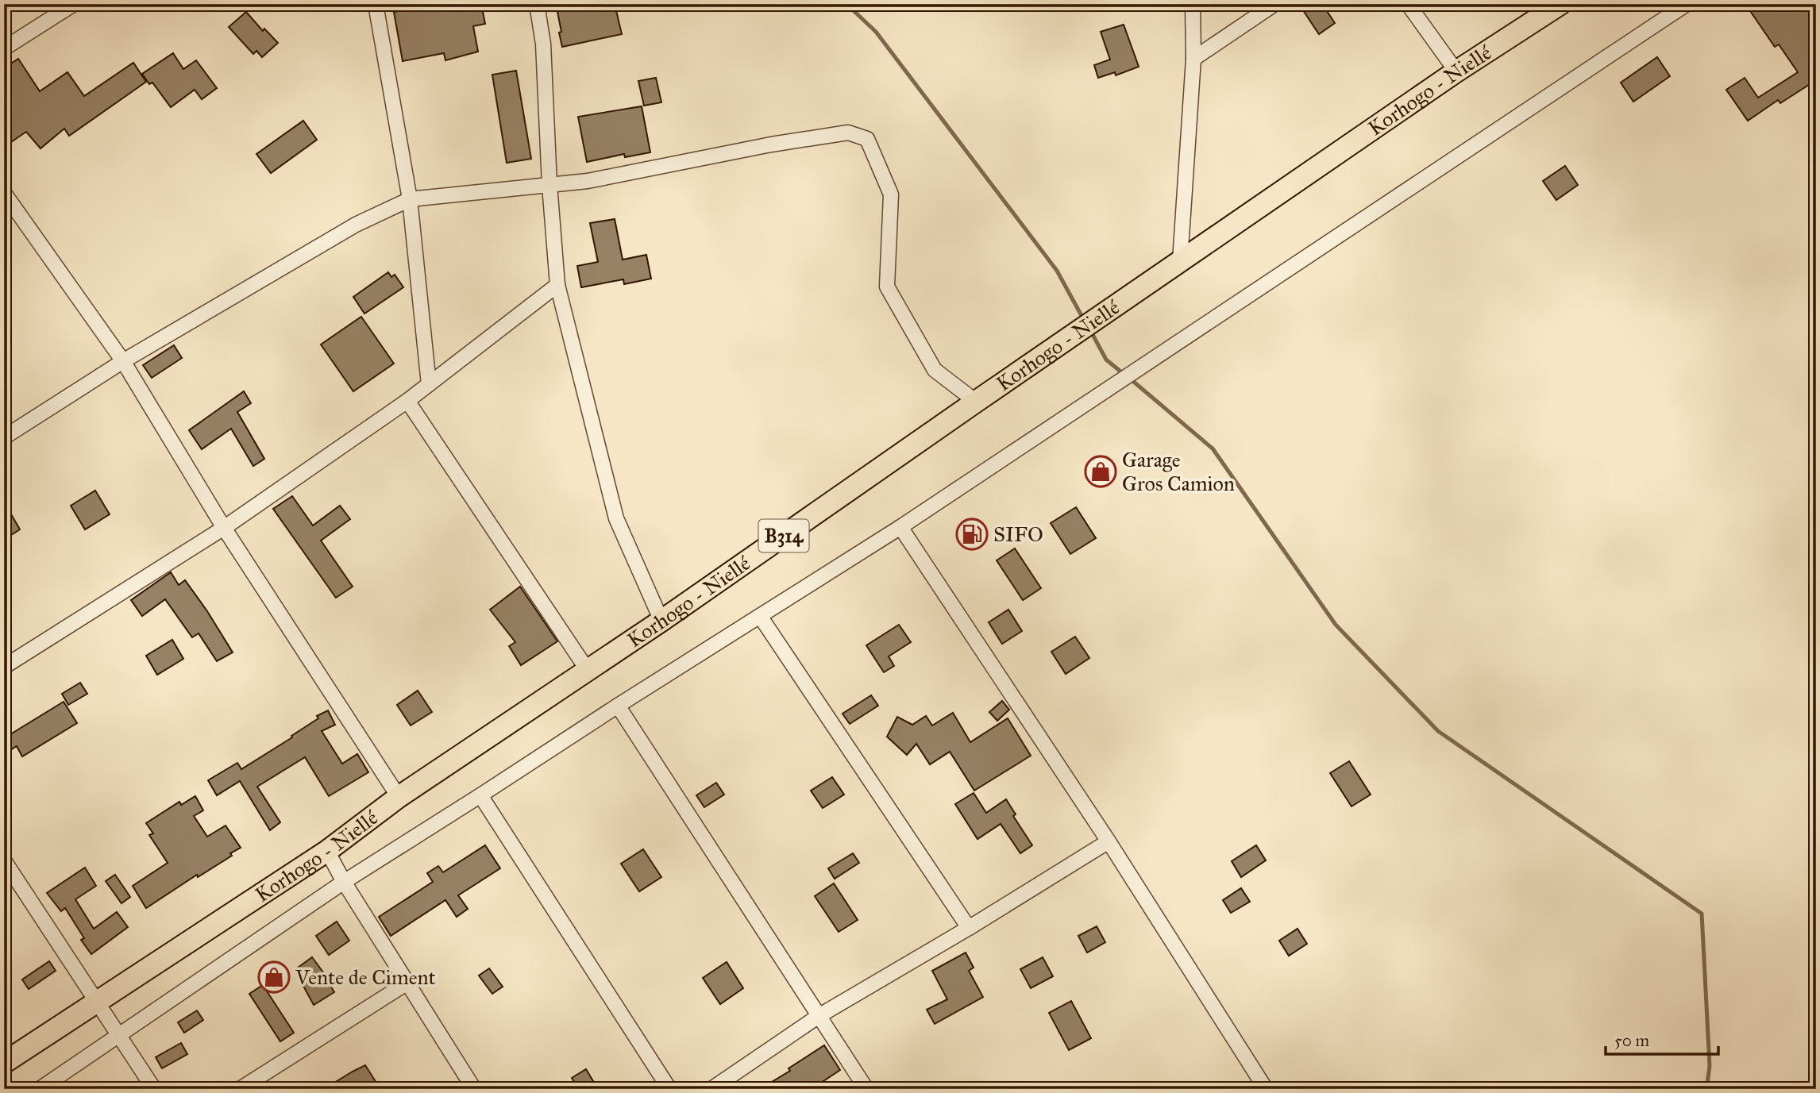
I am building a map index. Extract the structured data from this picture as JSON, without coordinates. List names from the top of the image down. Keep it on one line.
{"streets":{"main road":["Korhogo - Niellé","B314"]},"places":{"shop":["Garage Gros Camion","Vente de Ciment"],"fuel station":["SIFO"]},"scale_bar":"50 m"}
